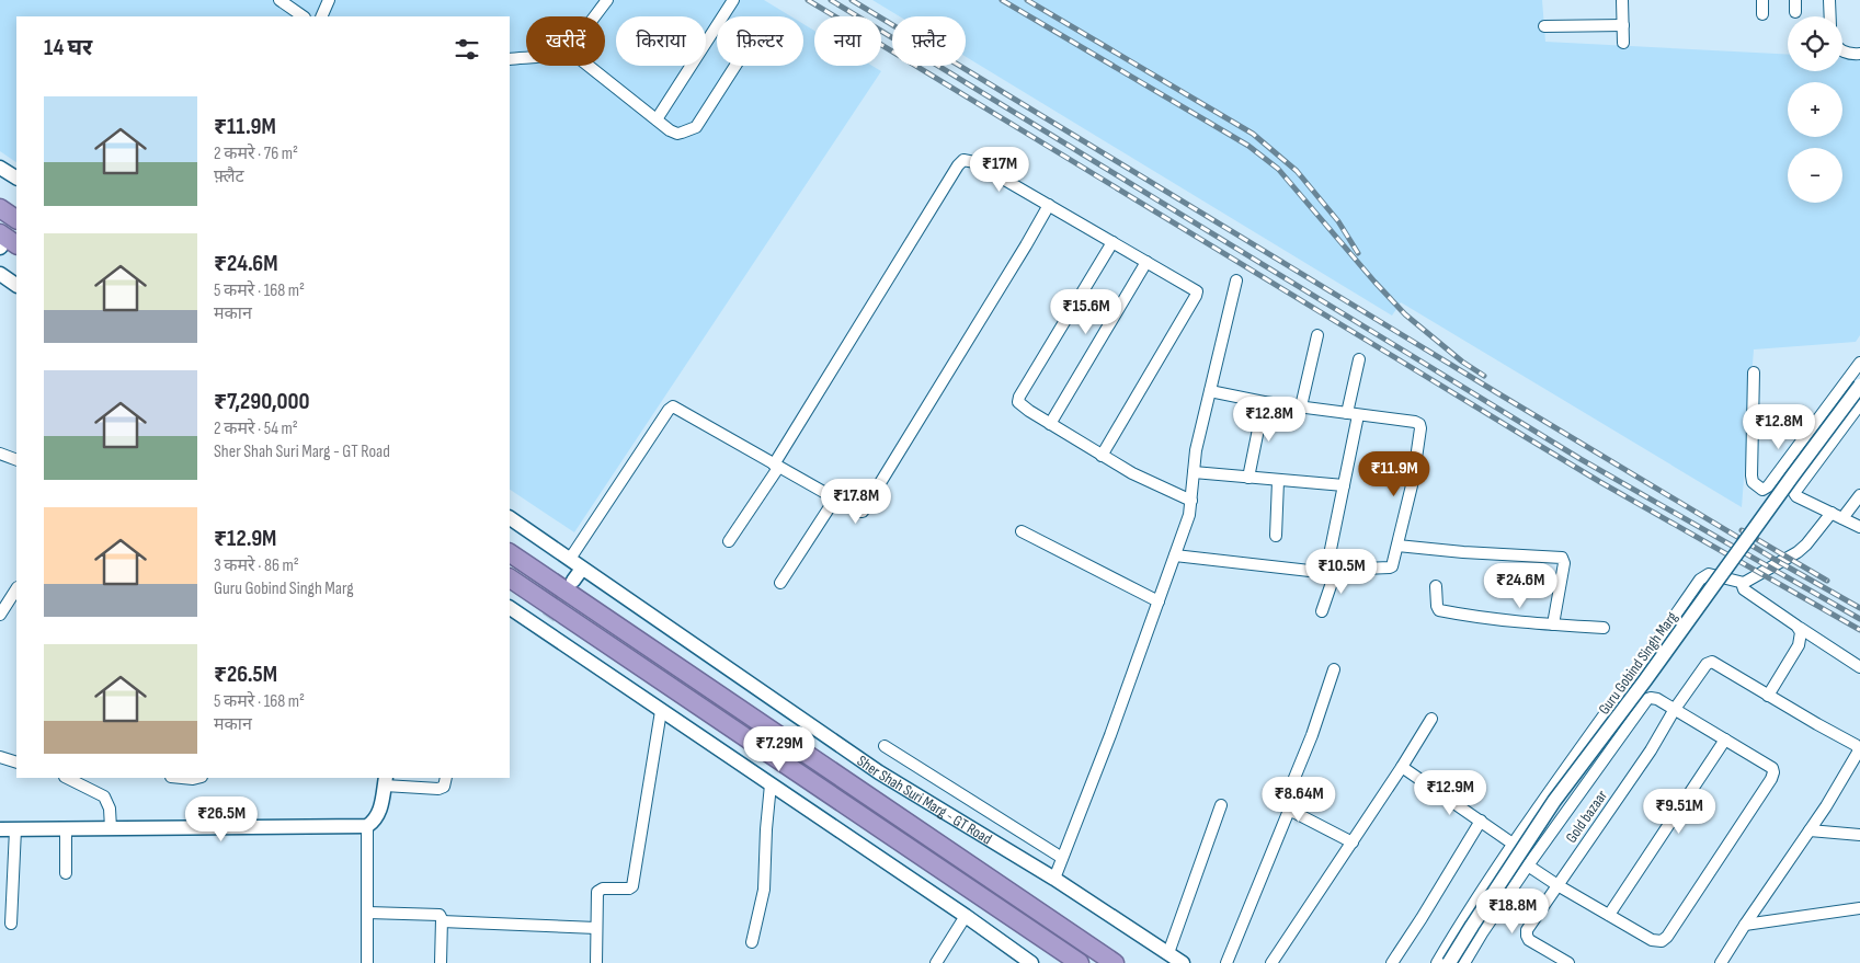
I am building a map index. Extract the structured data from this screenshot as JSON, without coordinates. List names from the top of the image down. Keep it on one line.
{"streets":{"highway":["Sher Shah Suri Marg - GT Road"],"street":["Guru Gobind Singh Marg","Gold bazaar"]},"page":{"map_buttons":["+","−"],"chip":["खरीदें","किराया","फ़िल्टर","नया","फ़्लैट"],"heading":"14 घर","list":[{"name":"₹11.9M","note":"2 कमरे · 76 m² · फ़्लैट"},{"name":"₹24.6M","note":"5 कमरे · 168 m² · मकान"},{"name":"₹7,290,000","note":"2 कमरे · 54 m² · Sher Shah Suri Marg - GT Road"},{"name":"₹12.9M","note":"3 कमरे · 86 m² · Guru Gobind Singh Marg"},{"name":"₹26.5M","note":"5 कमरे · 168 m² · मकान"}],"price":["₹17M","₹15.6M","₹12.8M","₹12.8M","₹11.9M","₹17.8M","₹10.5M","₹24.6M","₹7.29M","₹12.9M","₹8.64M","₹9.51M","₹26.5M","₹18.8M"]}}
